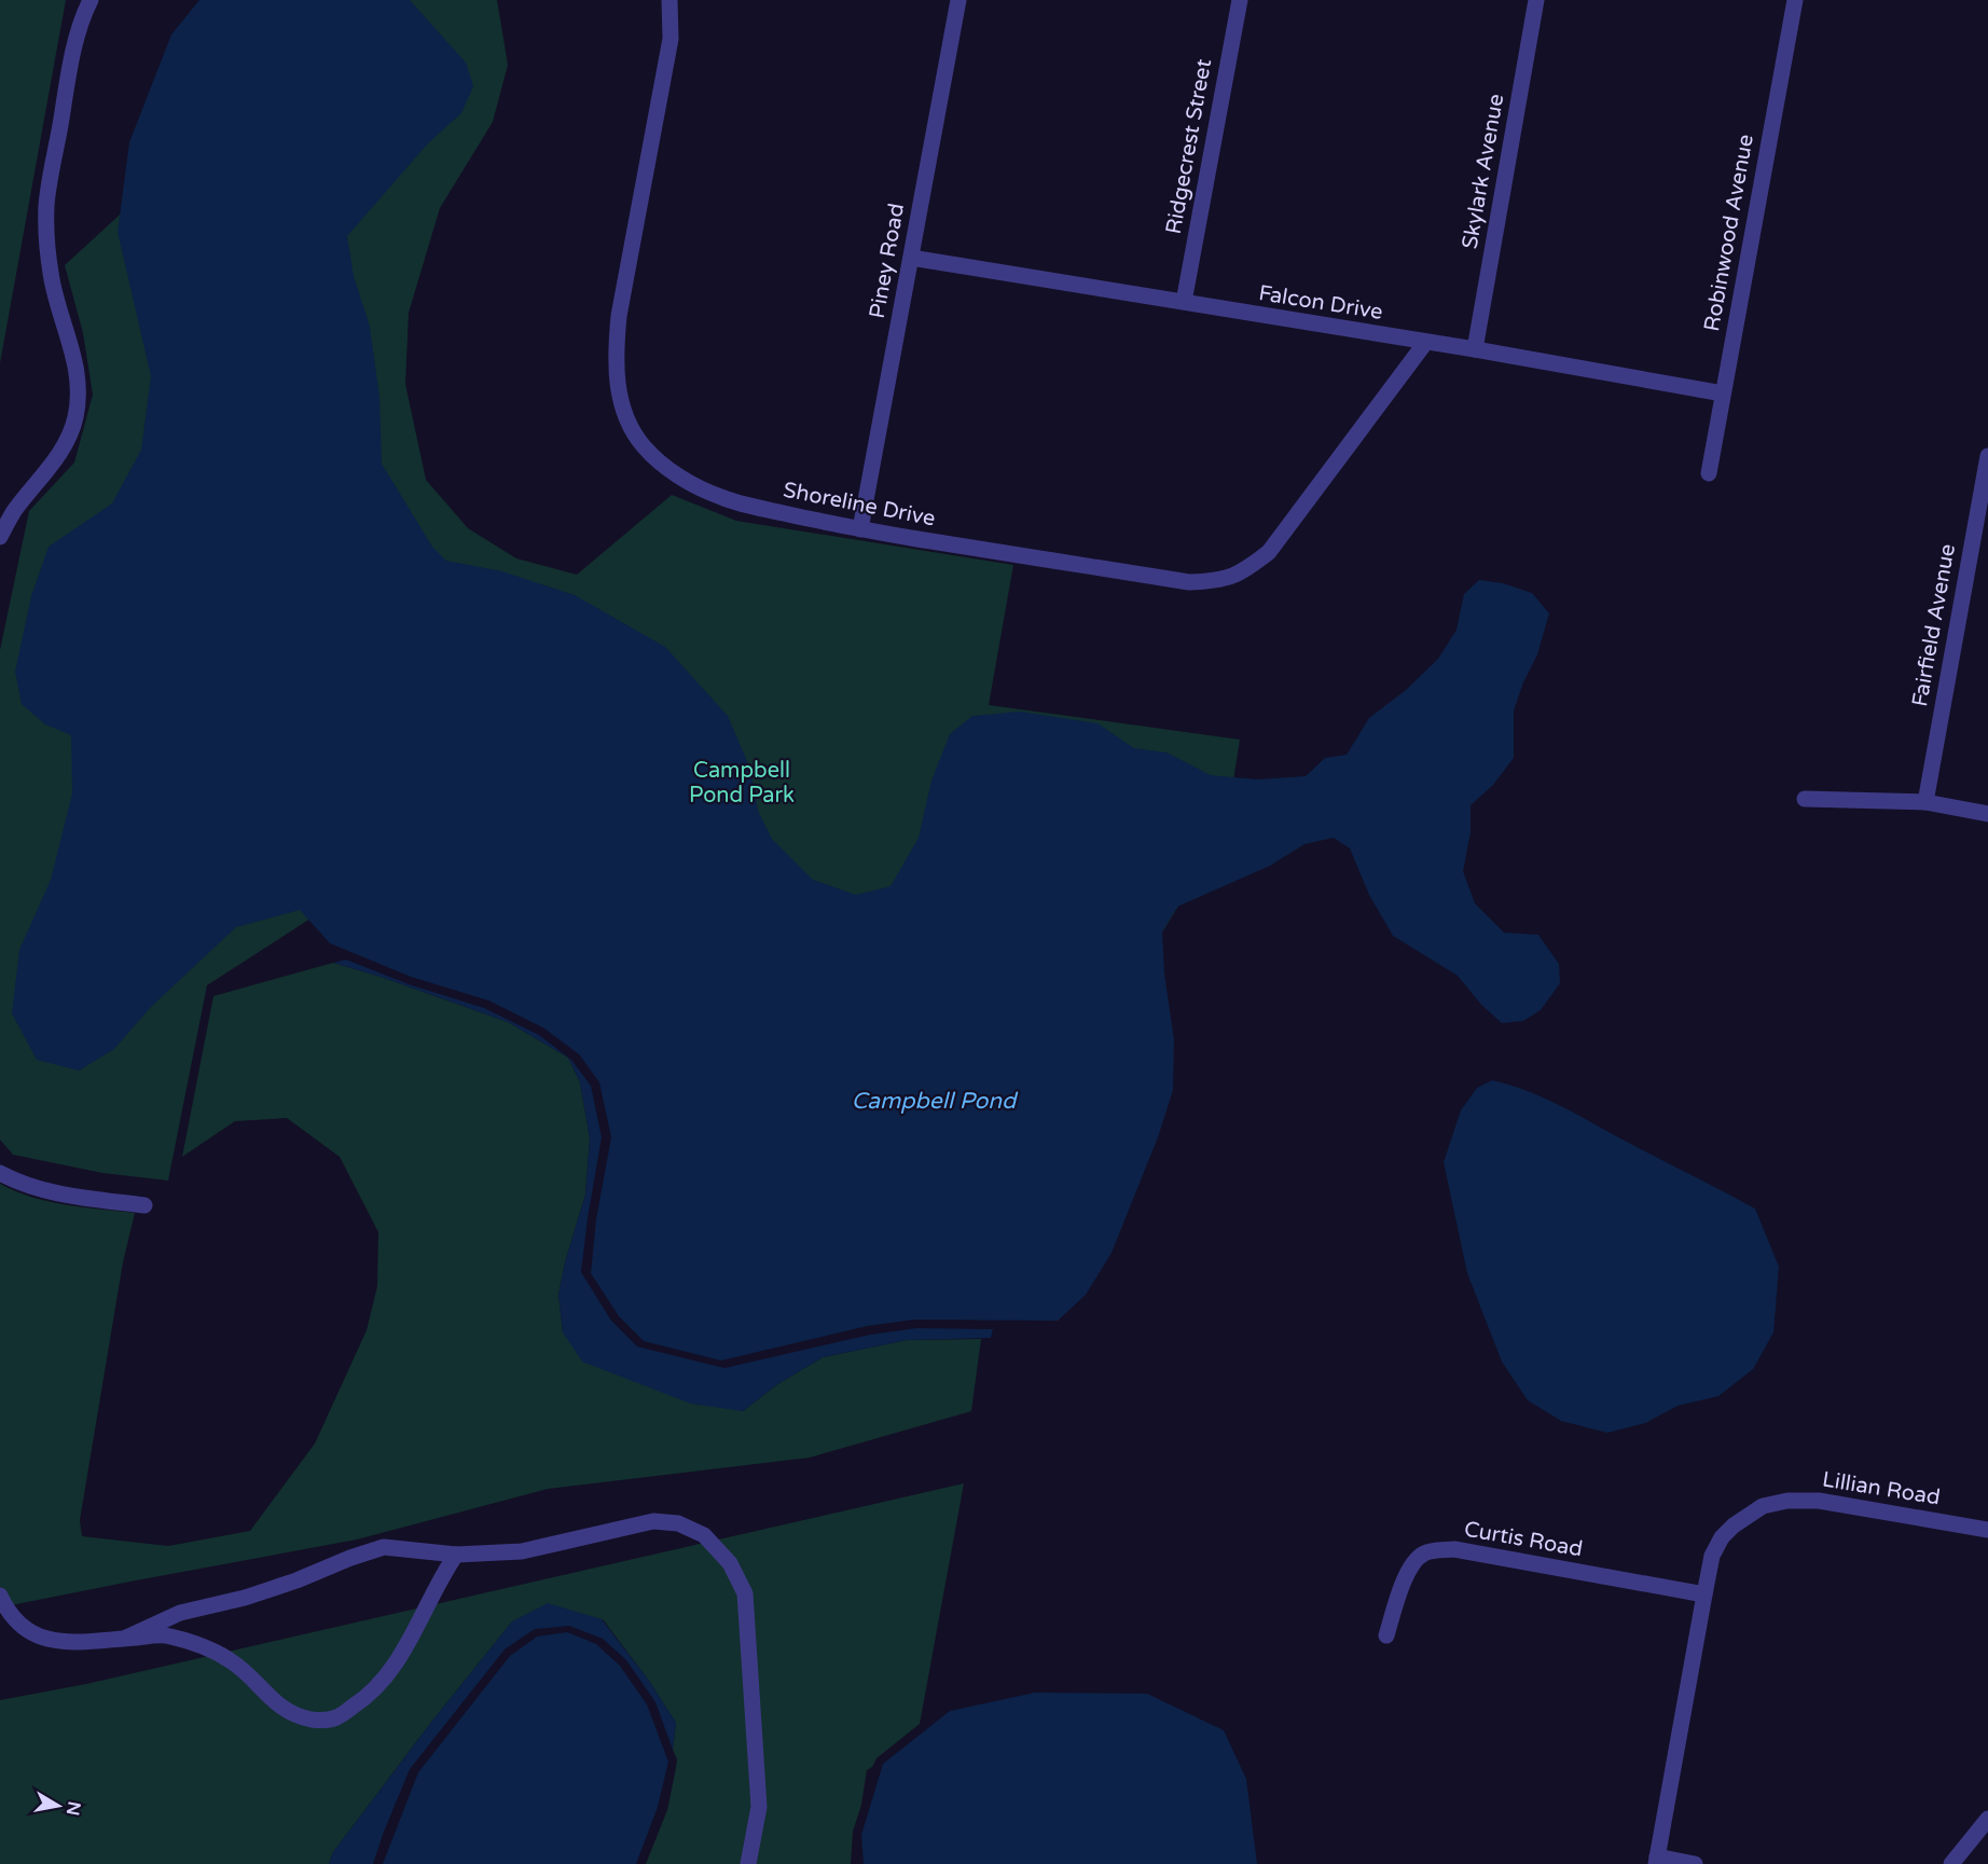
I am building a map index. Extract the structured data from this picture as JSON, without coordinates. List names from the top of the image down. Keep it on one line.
{"streets":{"street":["Ridgecrest Street","Skylark Avenue","Robinwood Avenue","Piney Road","Falcon Drive","Shoreline Drive","Fairfield Avenue","Lillian Road","Curtis Road"]},"crossings":[["Ridgecrest Street","Falcon Drive"],["Skylark Avenue","Falcon Drive"],["Robinwood Avenue","Falcon Drive"],["Piney Road","Falcon Drive"],["Piney Road","Shoreline Drive"],["Falcon Drive","Shoreline Drive"],["Lillian Road","Curtis Road"]],"water":["Campbell Pond"],"parks":["Campbell Pond Park"],"north":"right"}
